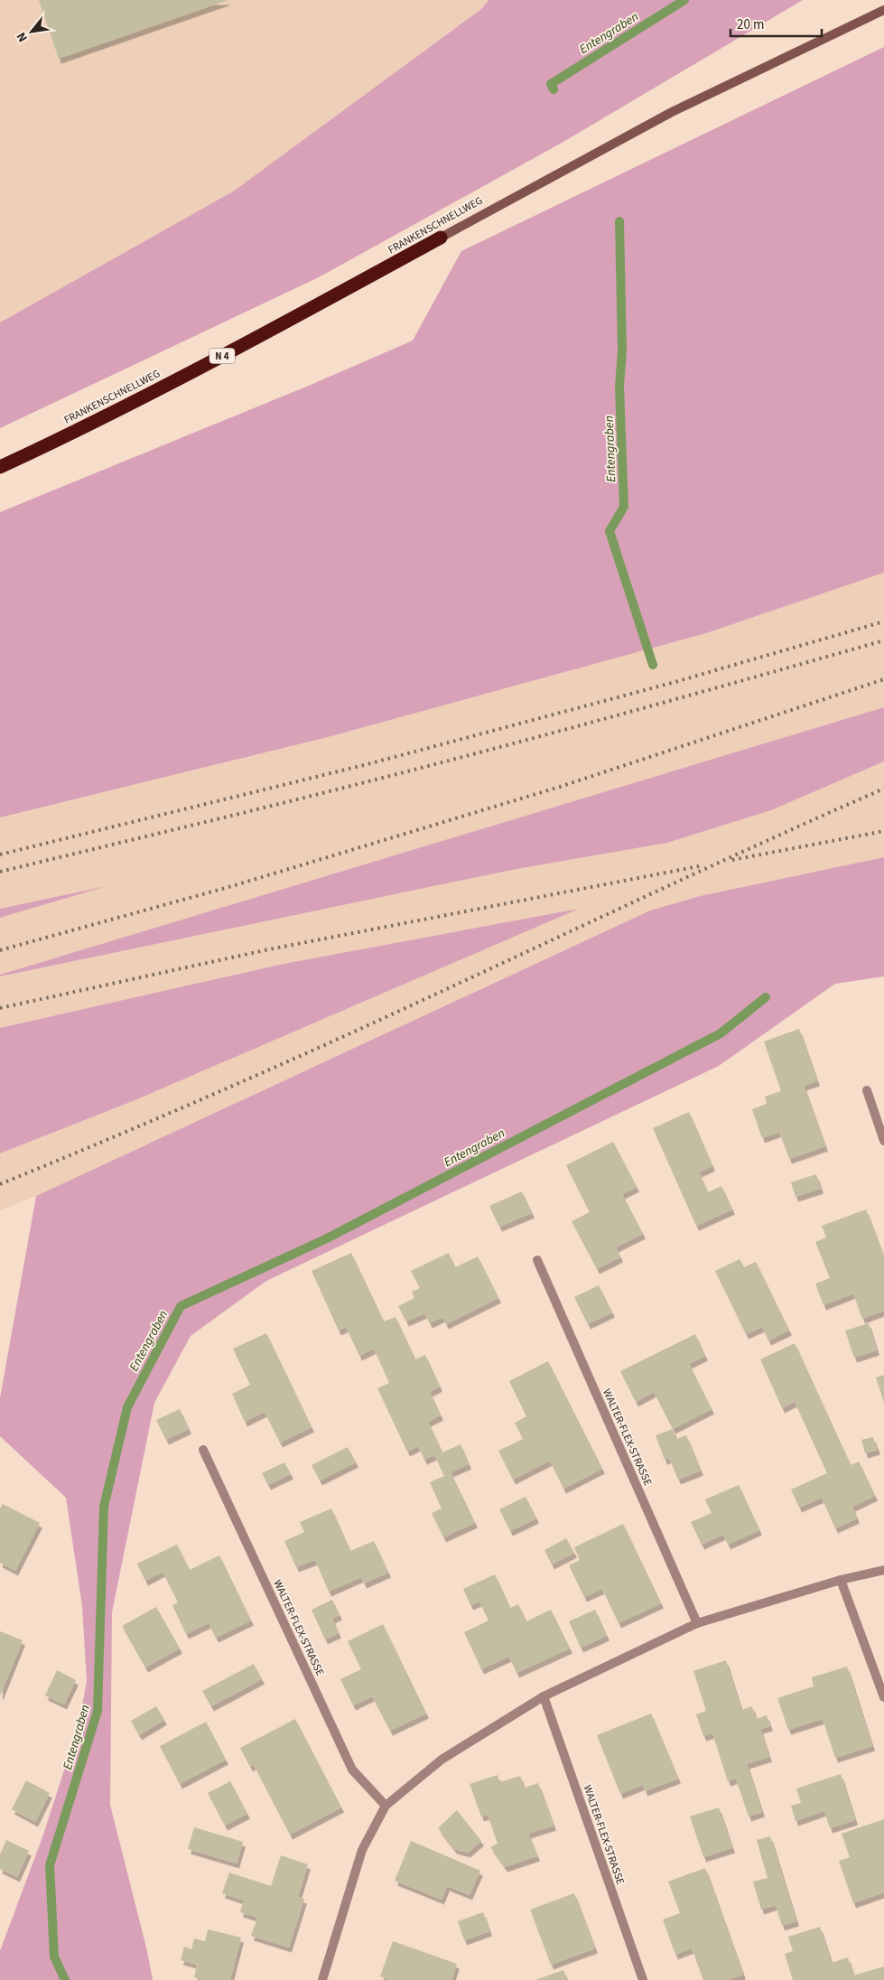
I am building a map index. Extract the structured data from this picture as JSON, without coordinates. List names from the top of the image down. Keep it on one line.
{"streets":{"highway":["FRANKENSCHNELLWEG","N 4"],"street":["WALTER-FLEX-STRASSE"]},"water":["Entengraben"],"scale_bar":"20 m","north":"bottom left"}
